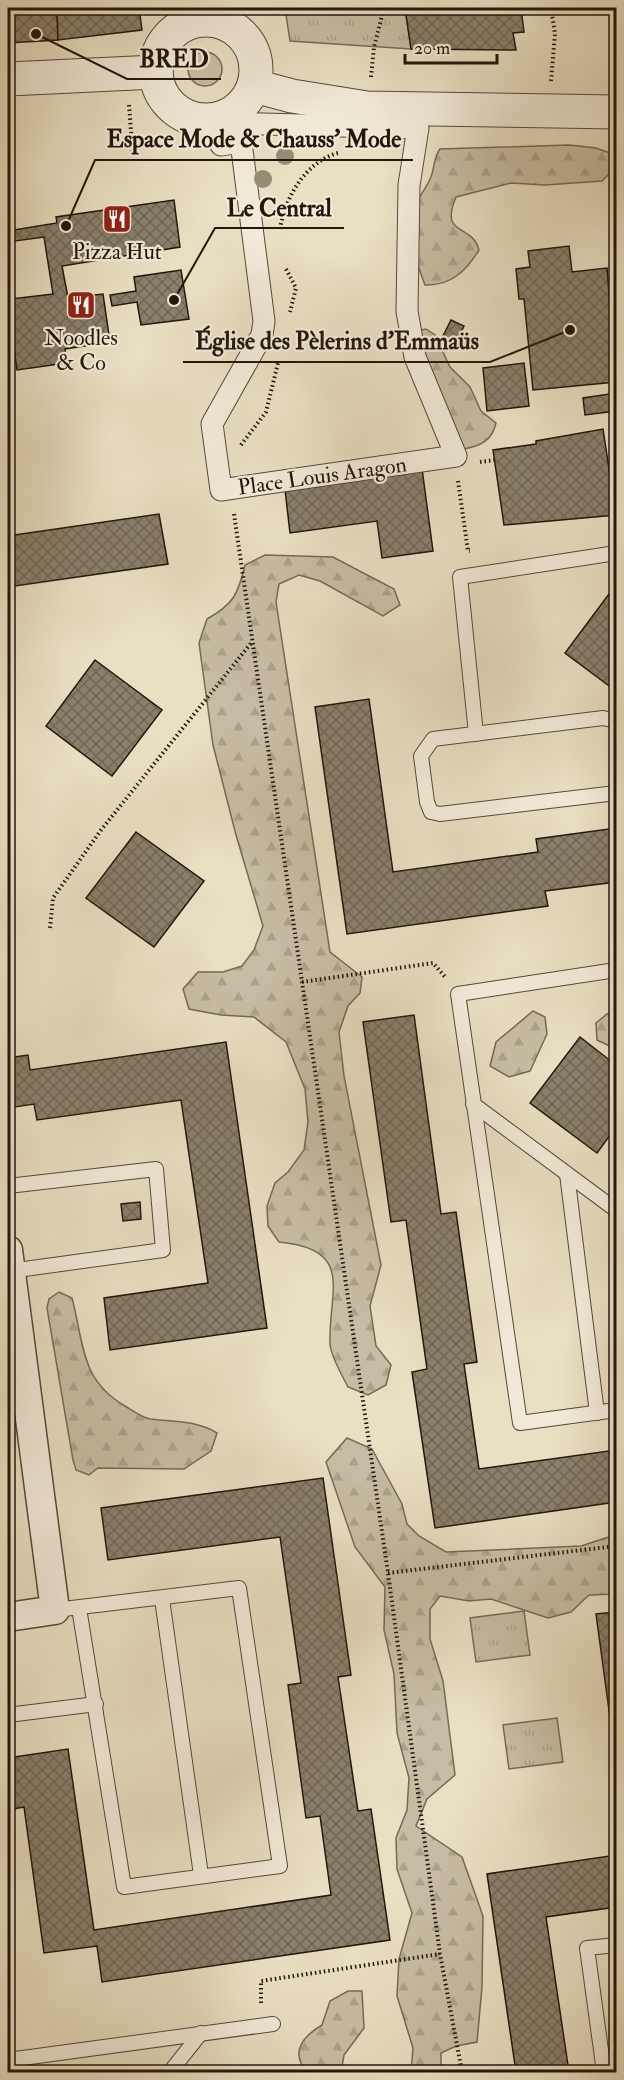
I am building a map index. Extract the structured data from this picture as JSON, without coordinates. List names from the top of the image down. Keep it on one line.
{"streets":{"street":["Place Louis Aragon"]},"places":{"other":["BRED","Espace Mode & Chauss' Mode","Le Central","Église des Pèlerins d'Emmaüs"],"restaurant":["Pizza Hut","Noodles & Co"]},"scale_bar":"20 m"}
